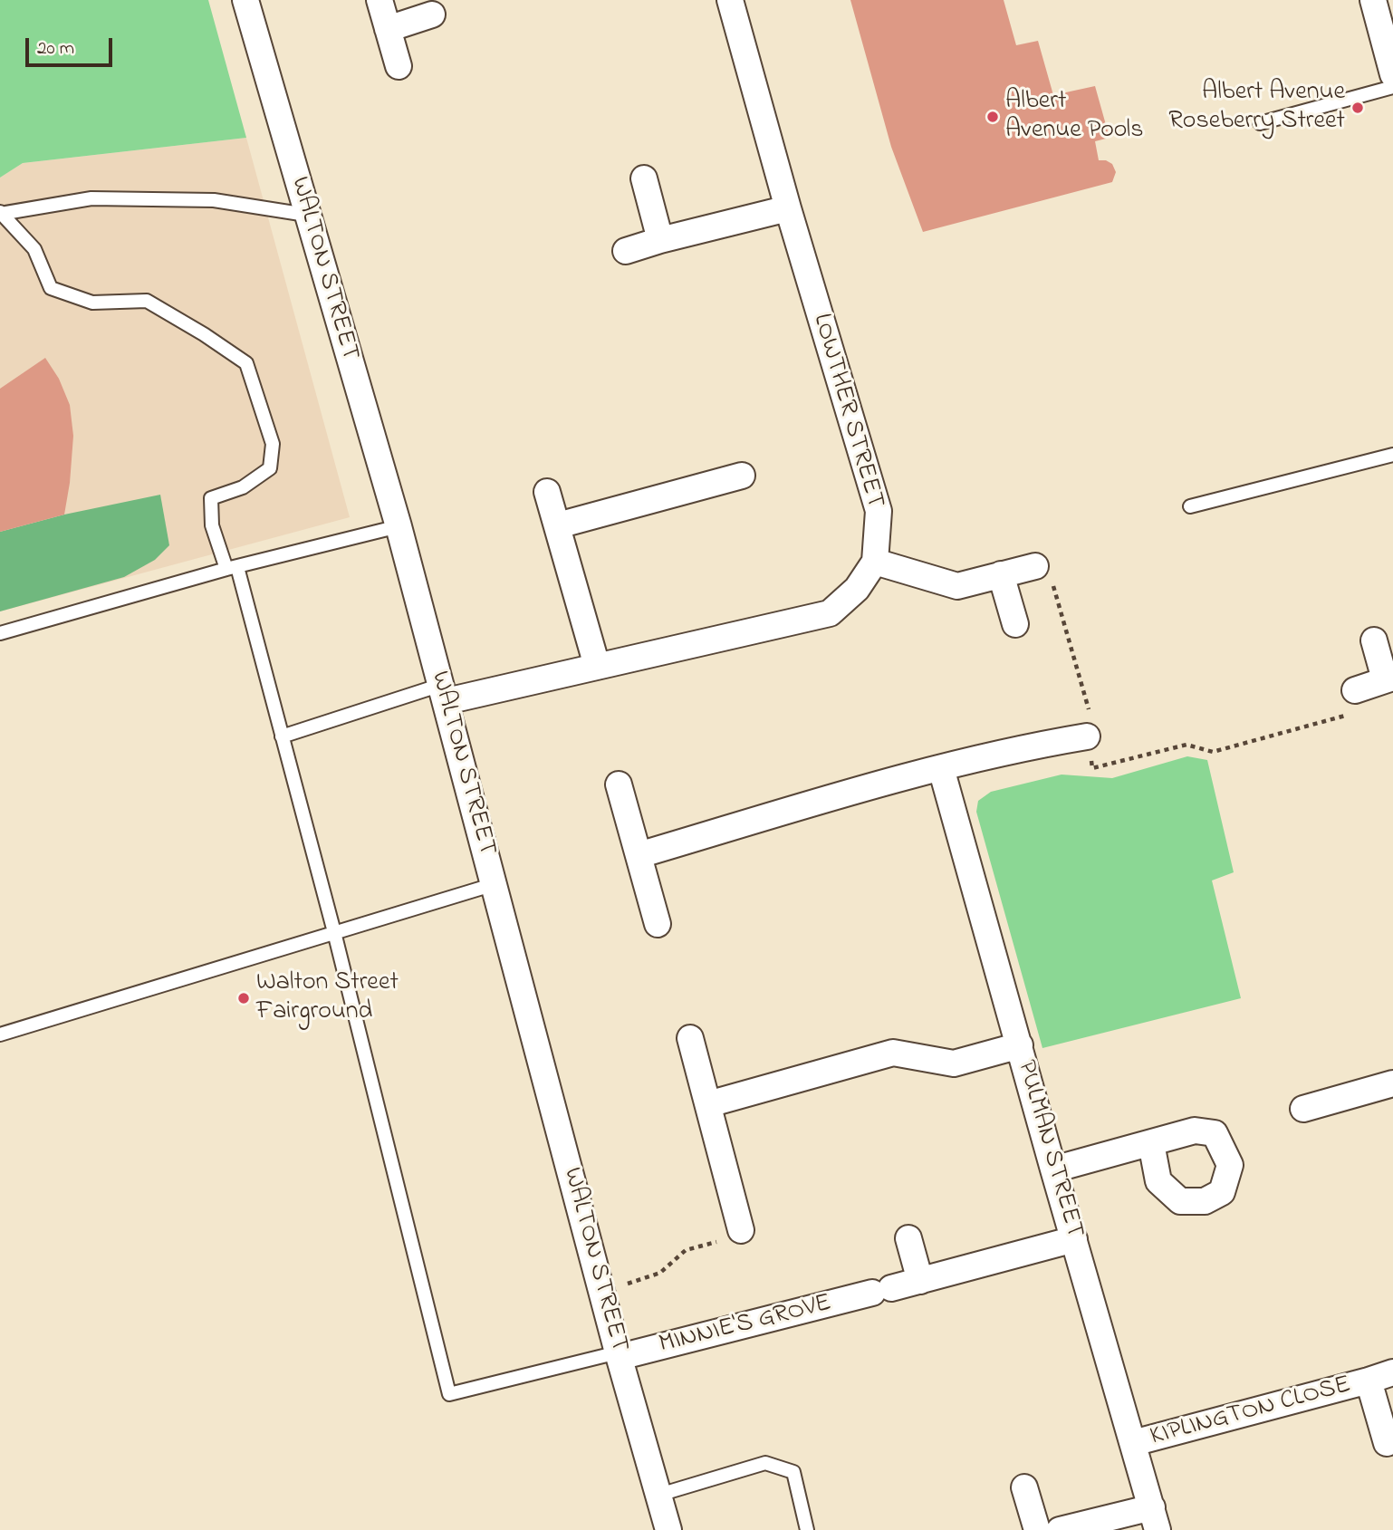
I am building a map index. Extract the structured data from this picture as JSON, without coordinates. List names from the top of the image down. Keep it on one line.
{"streets":{"street":["WALTON STREET","LOWTHER STREET","PULMAN STREET","MINNIE'S GROVE","KIPLINGTON CLOSE"]},"crossings":[["WALTON STREET","LOWTHER STREET"],["WALTON STREET","MINNIE'S GROVE"],["PULMAN STREET","MINNIE'S GROVE"],["PULMAN STREET","KIPLINGTON CLOSE"]],"places":["Albert Avenue Roseberry Street","Albert Avenue Pools","Walton Street Fairground"],"scale_bar":"20 m"}
